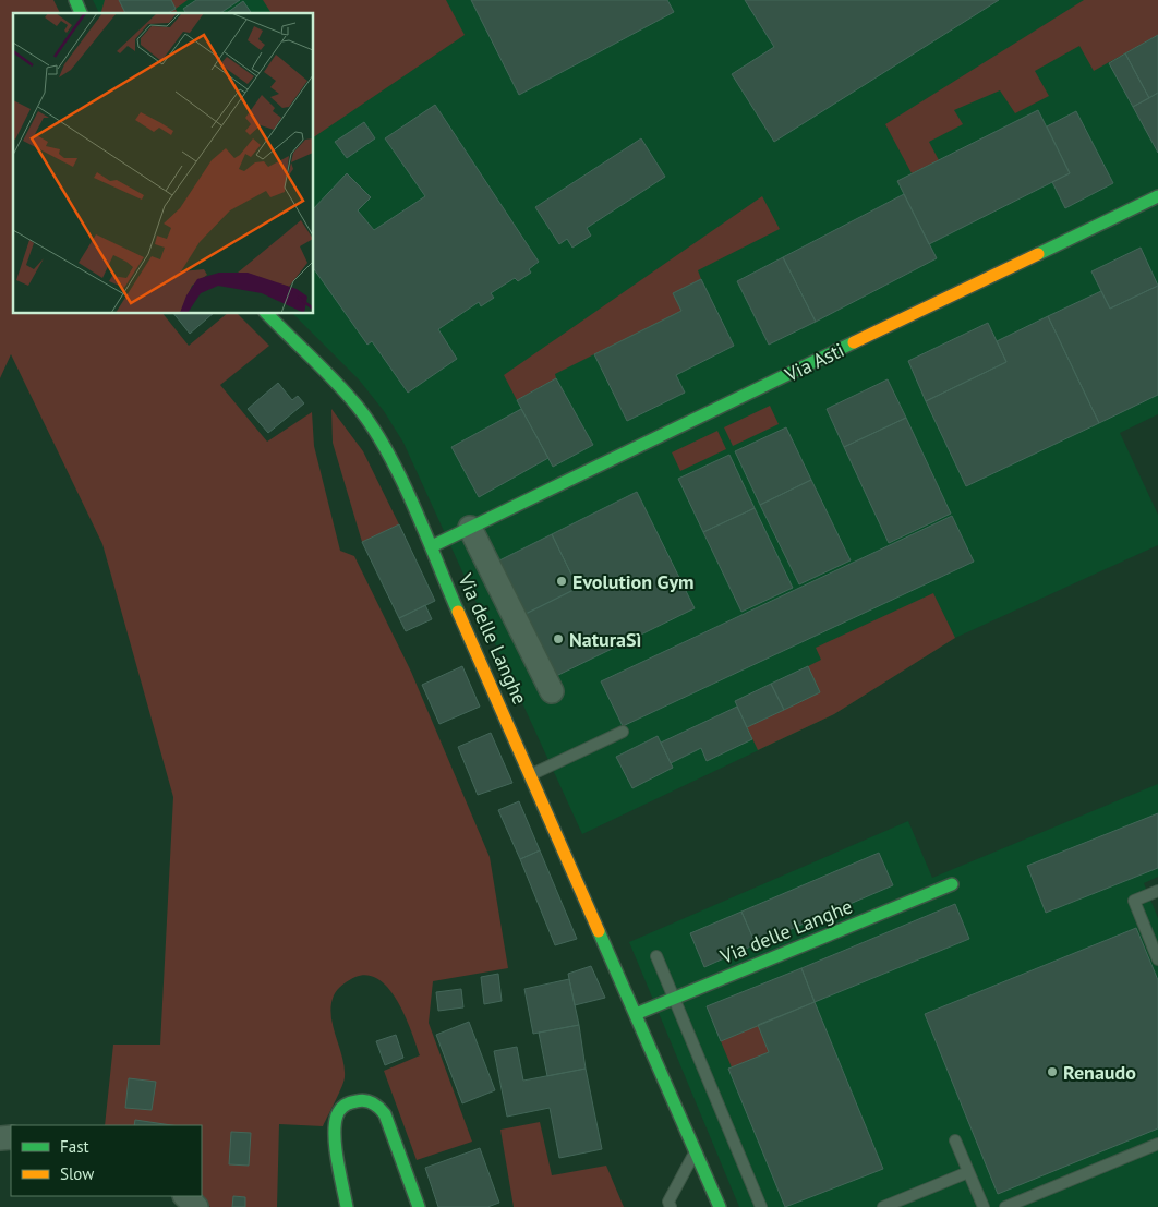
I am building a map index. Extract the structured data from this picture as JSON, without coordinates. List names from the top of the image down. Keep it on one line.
{"streets":{"street":["Via Asti","Via delle Langhe"]},"crossings":[["Via Asti","Via delle Langhe"]],"places":["Evolution Gym","NaturaSì","Renaudo"],"legend":["Fast","Slow"]}
